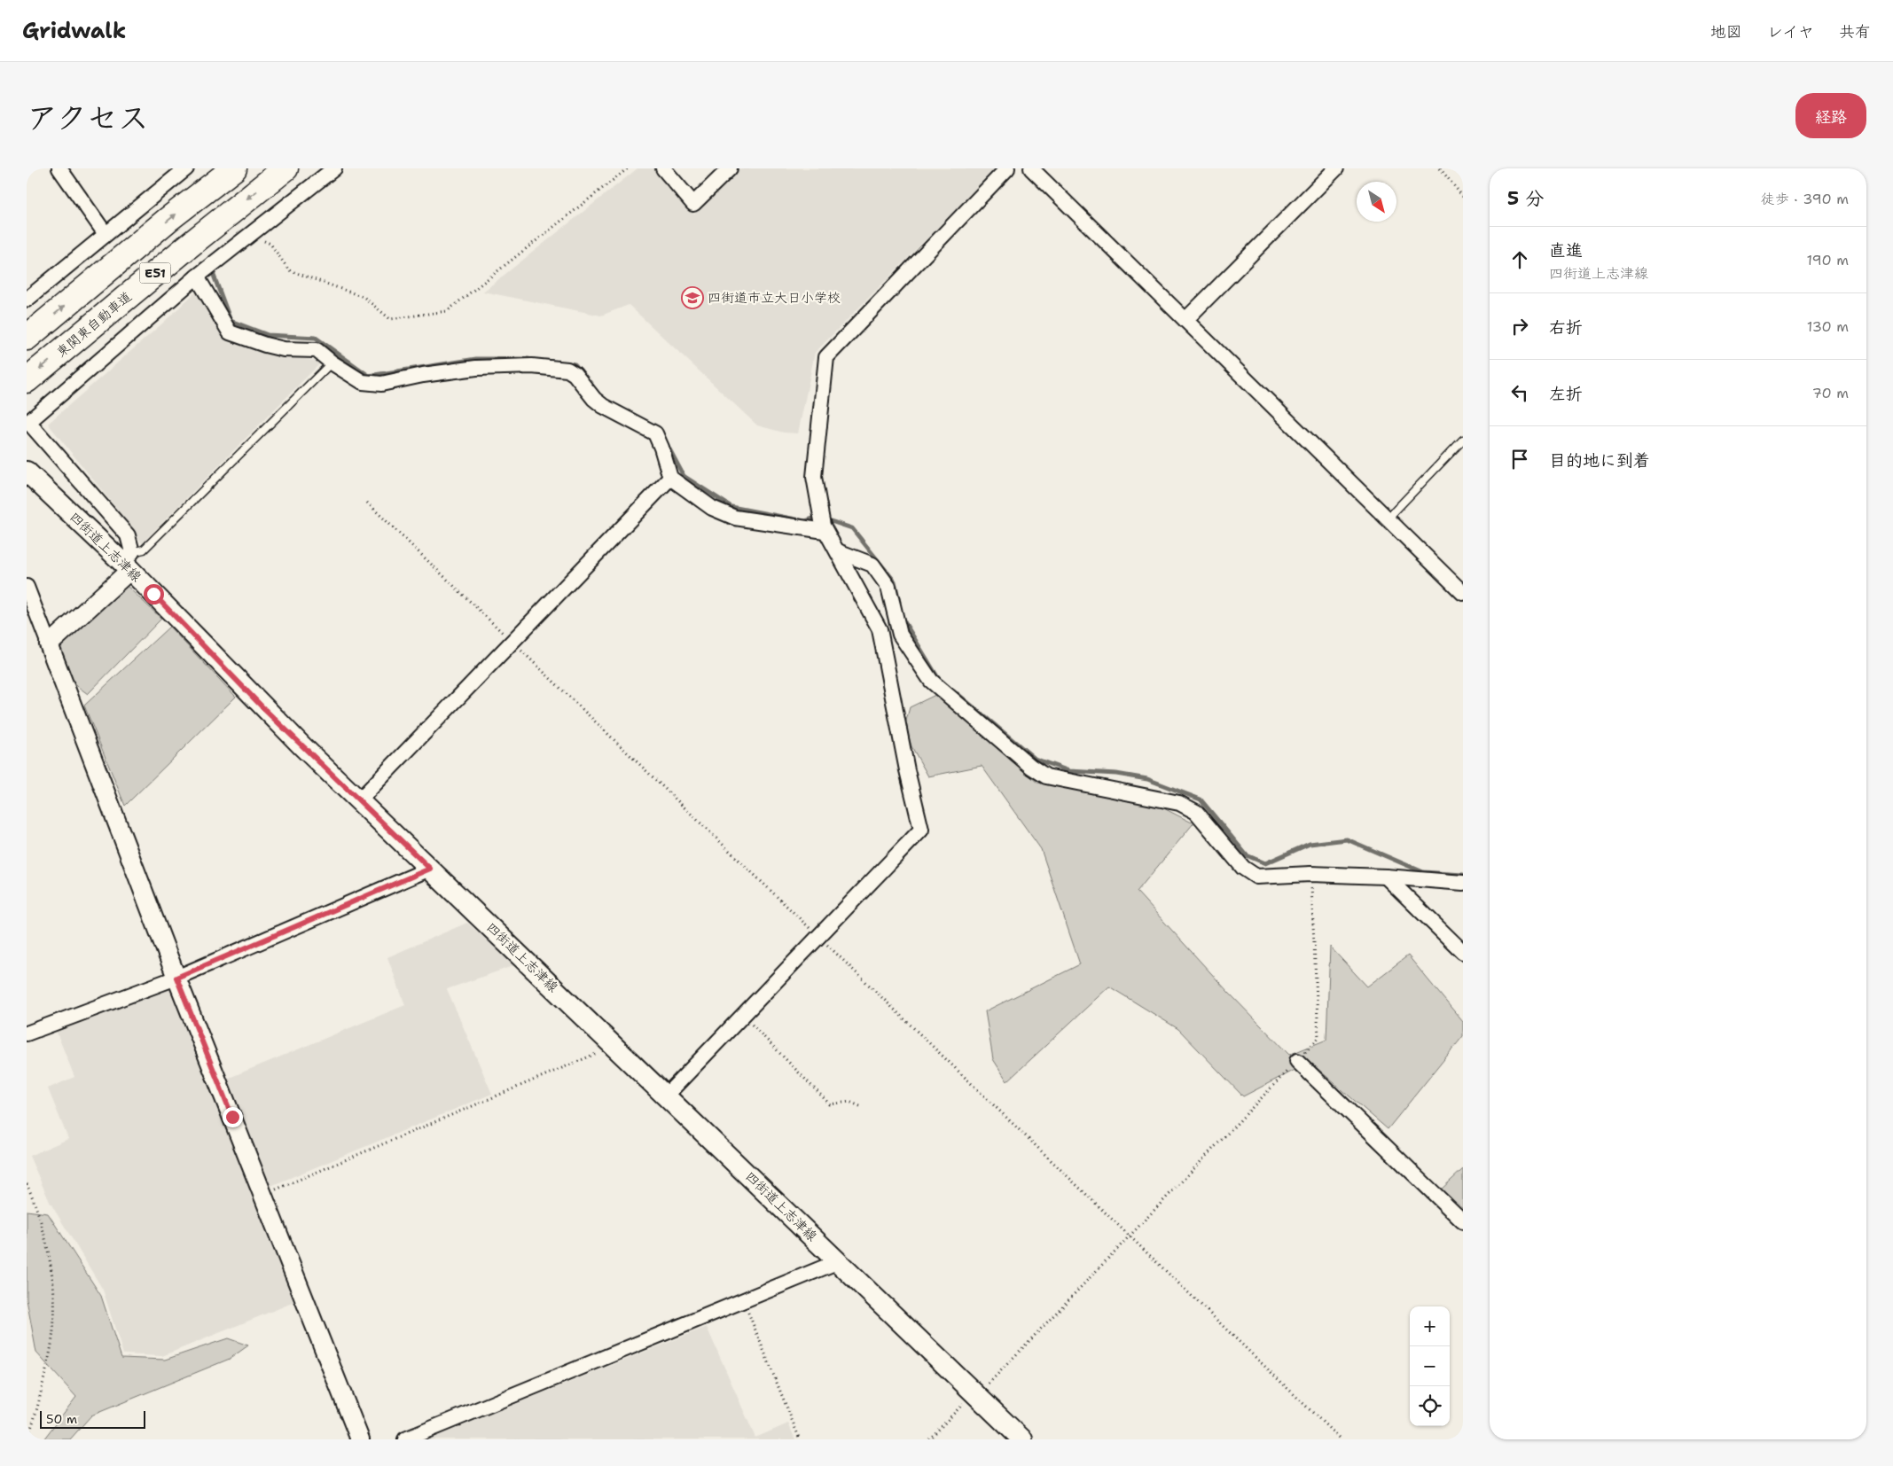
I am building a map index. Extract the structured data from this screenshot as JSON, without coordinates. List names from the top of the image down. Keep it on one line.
{"streets":{"highway":["E51","東関東自動車道"],"main road":["四街道上志津線"]},"places":{"school or university":["四街道市立大日小学校"]},"scale_bar":"50 m","north":"bottom right","page":{"header":"Gridwalk","nav":["地図","レイヤ","共有"],"title":"アクセス","buttons":"経路","heading":["5 分","徒歩 · 390 m"],"list":[["直進","四街道上志津線","190 m"],["右折","130 m"],["左折","70 m"],"目的地に到着"],"map_buttons":["+","−"],"scale":"50 m"}}
